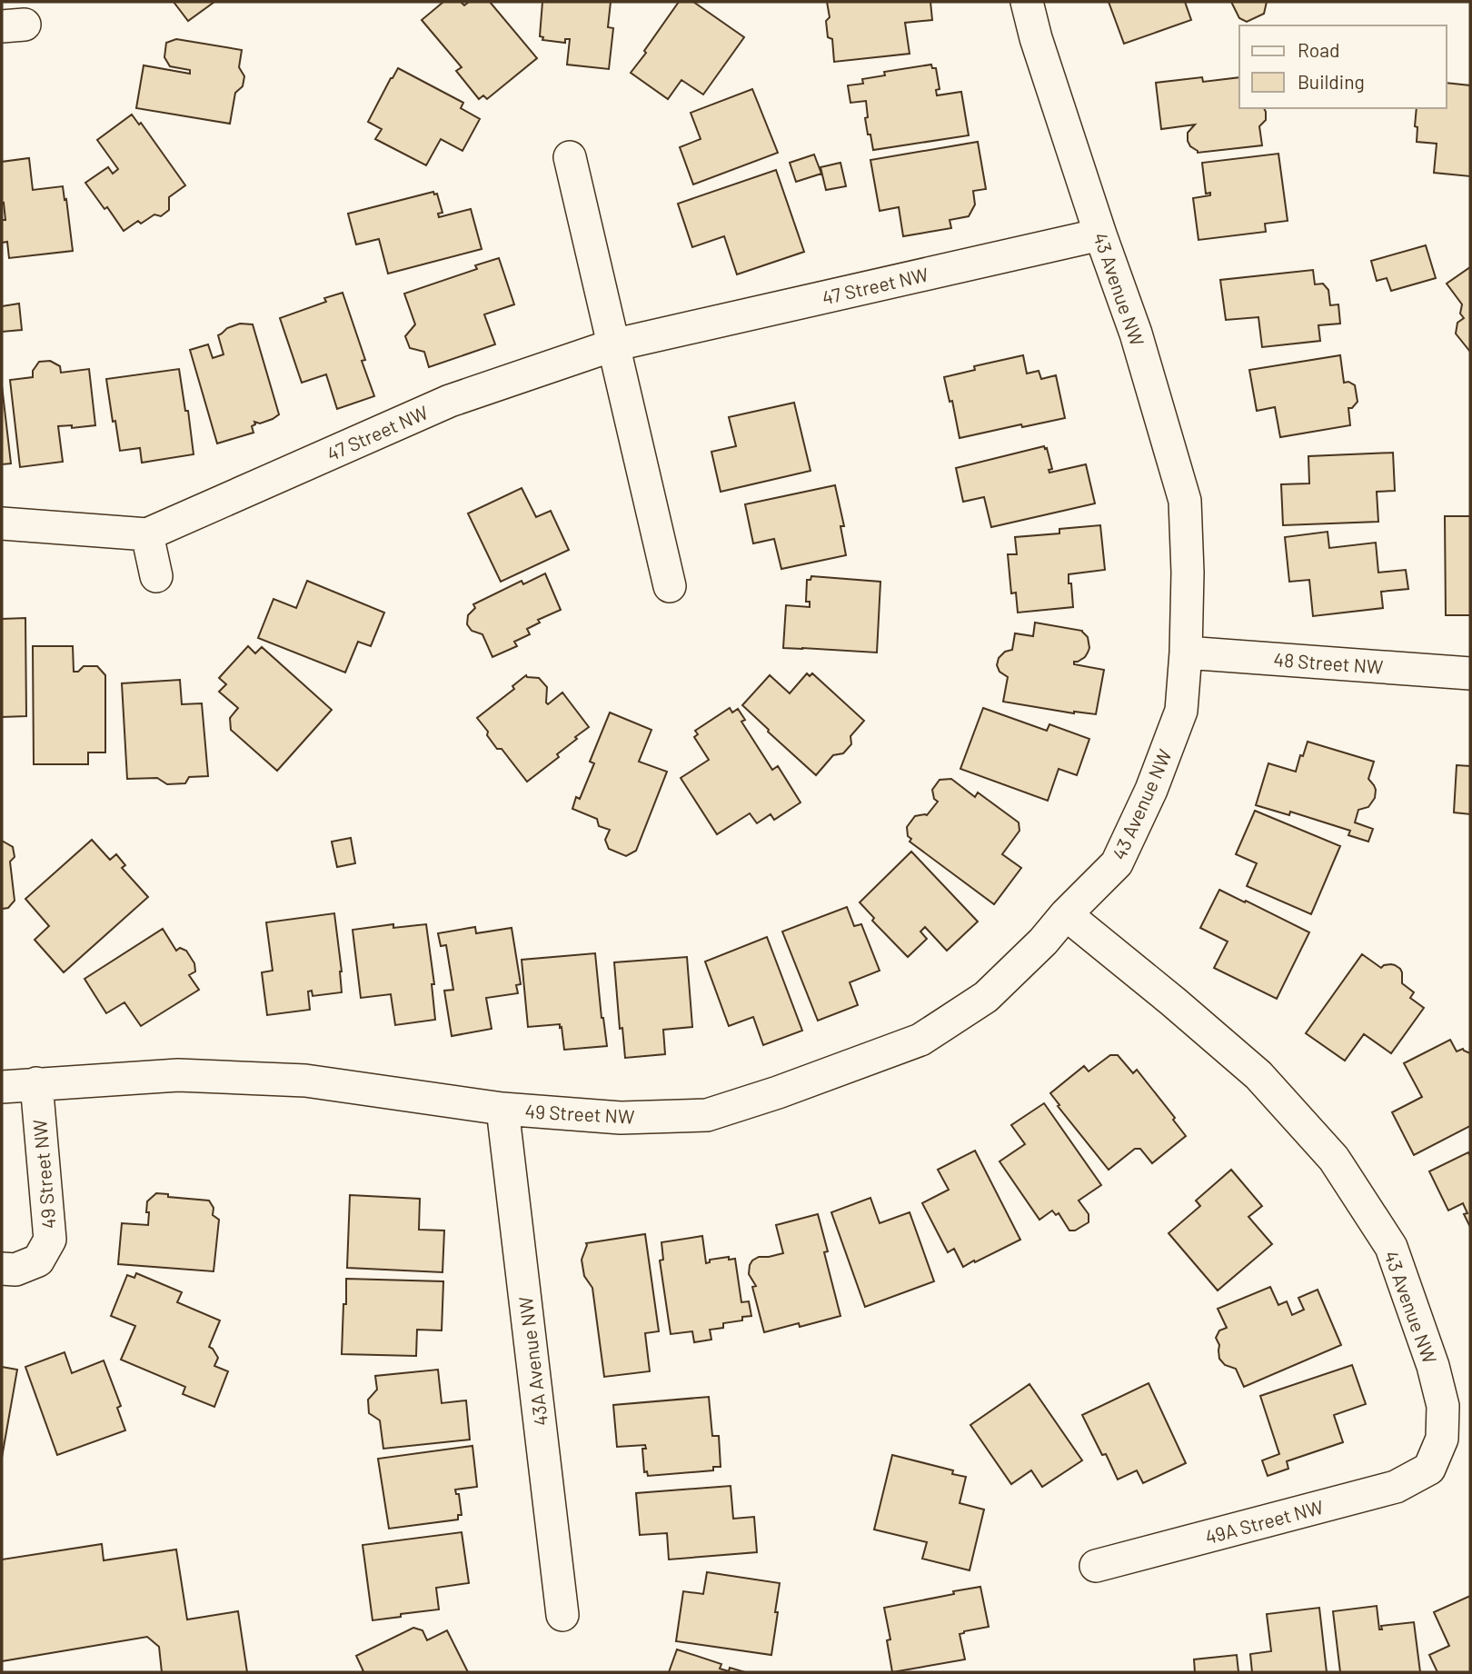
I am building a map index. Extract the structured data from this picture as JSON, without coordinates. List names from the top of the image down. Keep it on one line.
{"streets":{"street":["47 Street NW","43 Avenue NW","48 Street NW","49 Street NW","43A Avenue NW","49A Street NW"]},"crossings":[["47 Street NW","43 Avenue NW"],["43 Avenue NW","48 Street NW"],["43 Avenue NW","49 Street NW"],["43 Avenue NW","49A Street NW"],["49 Street NW","43A Avenue NW"]],"legend":["Road","Building"]}
